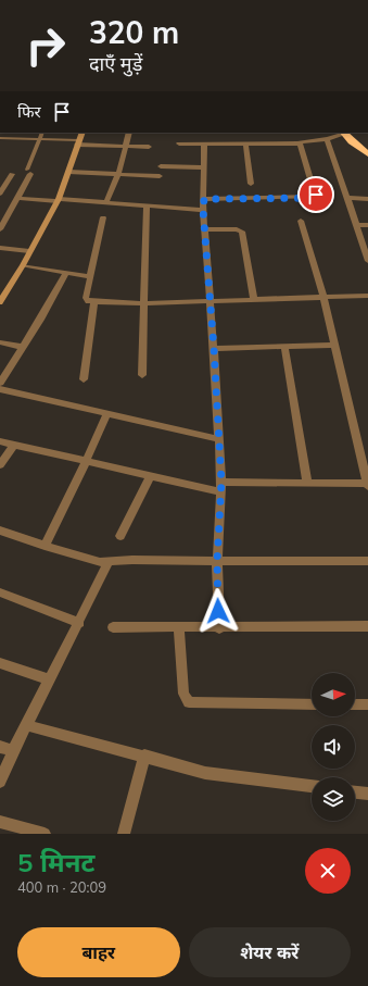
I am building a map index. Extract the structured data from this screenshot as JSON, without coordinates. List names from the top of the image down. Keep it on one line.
{"north":"right","page":{"turn":["320 m","दाएँ मुड़ें"],"then":"फिर","heading":["5 मिनट","400 m · 20:09"],"buttons":["बाहर","शेयर करें"]}}
